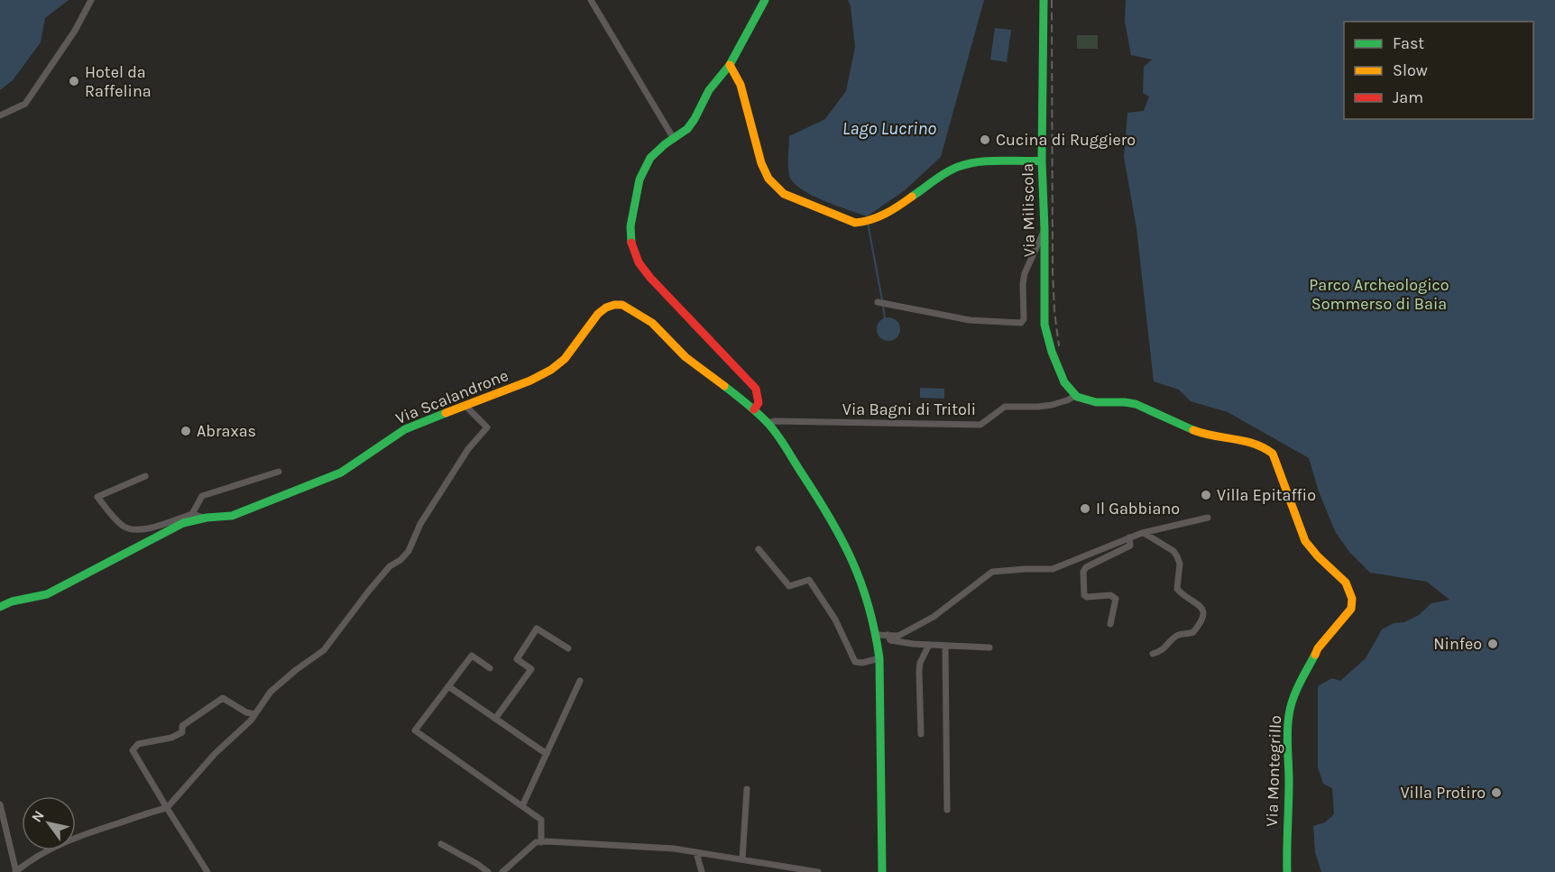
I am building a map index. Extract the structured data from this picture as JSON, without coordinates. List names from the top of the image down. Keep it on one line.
{"streets":{"street":["Via Miliscola","Via Scalandrone","Via Bagni di Tritoli","Via Montegrillo"]},"crossings":[["Via Miliscola","Via Bagni di Tritoli"],["Via Miliscola","Via Montegrillo"],["Via Bagni di Tritoli","Via Montegrillo"]],"water":["Lago Lucrino"],"parks":["Parco Archeologico Sommerso di Baia"],"places":["Hotel da Raffelina","Cucina di Ruggiero","Abraxas","Villa Epitaffio","Il Gabbiano","Ninfeo","Villa Protiro"],"legend":["Fast","Slow","Jam"],"north":"top left"}
